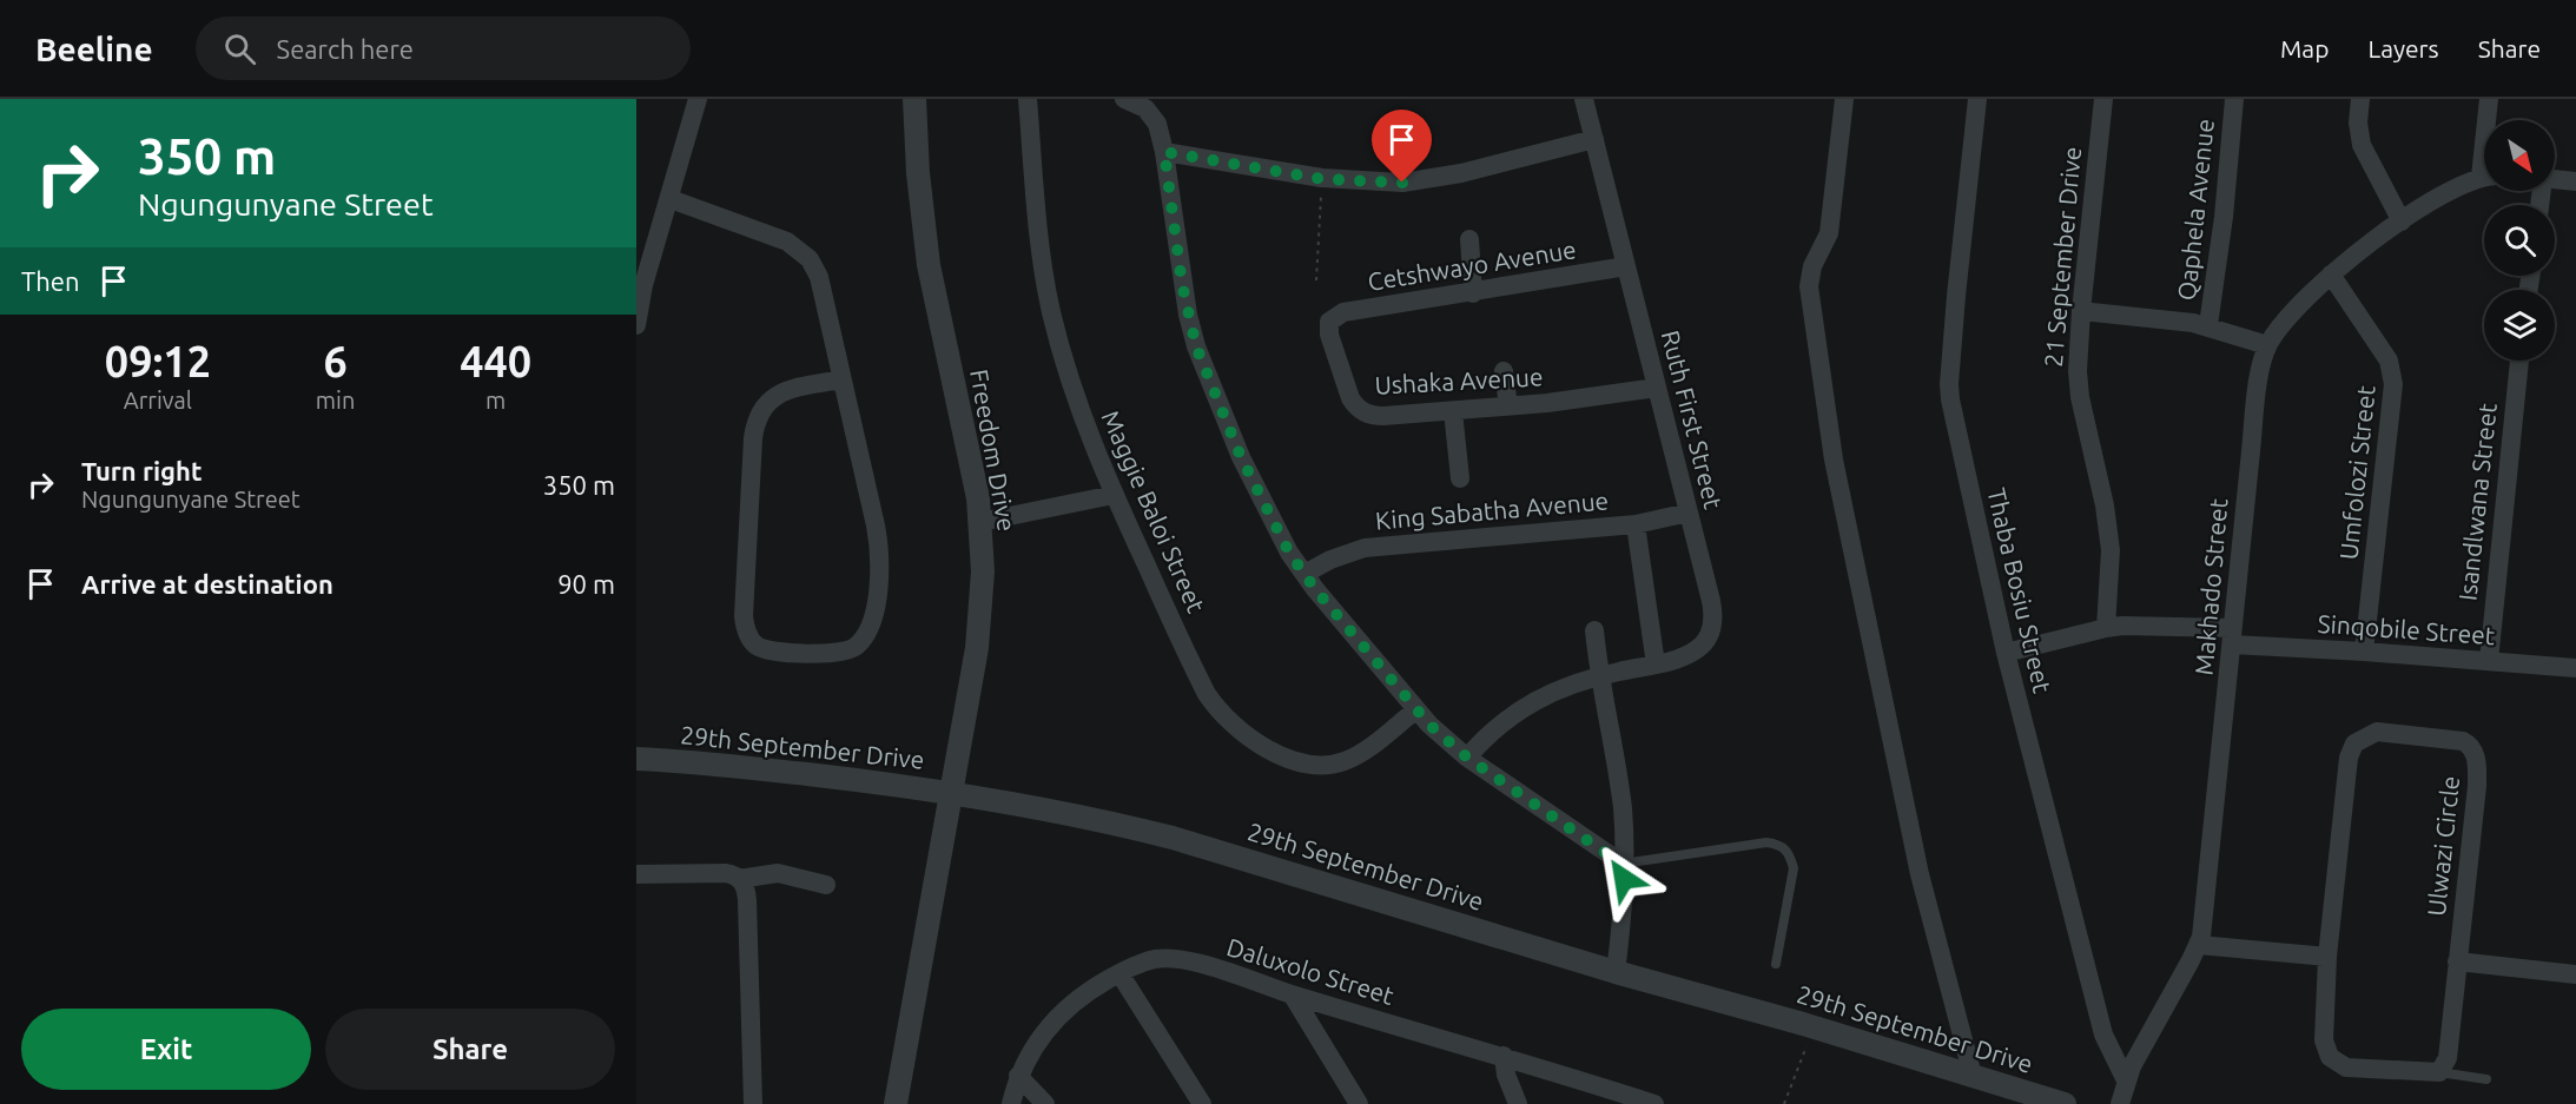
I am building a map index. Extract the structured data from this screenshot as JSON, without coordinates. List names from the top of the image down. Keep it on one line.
{"streets":{"street":["Qaphela Avenue","21 September Drive","Cetshwayo Avenue","Ushaka Avenue","Ruth First Street","Freedom Drive","Umfolozi Street","Isandlwana Street","King Sabatha Avenue","Maggie Baloi Street","Makhado Street","Thaba Bosiu Street","Sinqobile Street","29th September Drive","Ulwazi Circle","Daluxolo Street"]},"crossings":[["21 September Drive","Sinqobile Street"],["Cetshwayo Avenue","Ushaka Avenue"],["Cetshwayo Avenue","Ruth First Street"],["Ushaka Avenue","Ruth First Street"],["Ruth First Street","King Sabatha Avenue"],["Freedom Drive","29th September Drive"],["Umfolozi Street","Makhado Street"],["Umfolozi Street","Sinqobile Street"],["Isandlwana Street","Sinqobile Street"],["Makhado Street","Thaba Bosiu Street"],["Makhado Street","Sinqobile Street"],["Thaba Bosiu Street","Sinqobile Street"]],"north":"bottom right","page":{"header":"Beeline","search":"Search here","nav":["Map","Layers","Share"],"turn":["350 m","Ngungunyane Street"],"then":"Then","eta":["09:12","Arrival","6","min","440","m"],"list":[{"name":"Turn right","note":"Ngungunyane Street","value":"350 m"},{"name":"Arrive at destination","value":"90 m"}],"buttons":["Exit","Share"]}}
